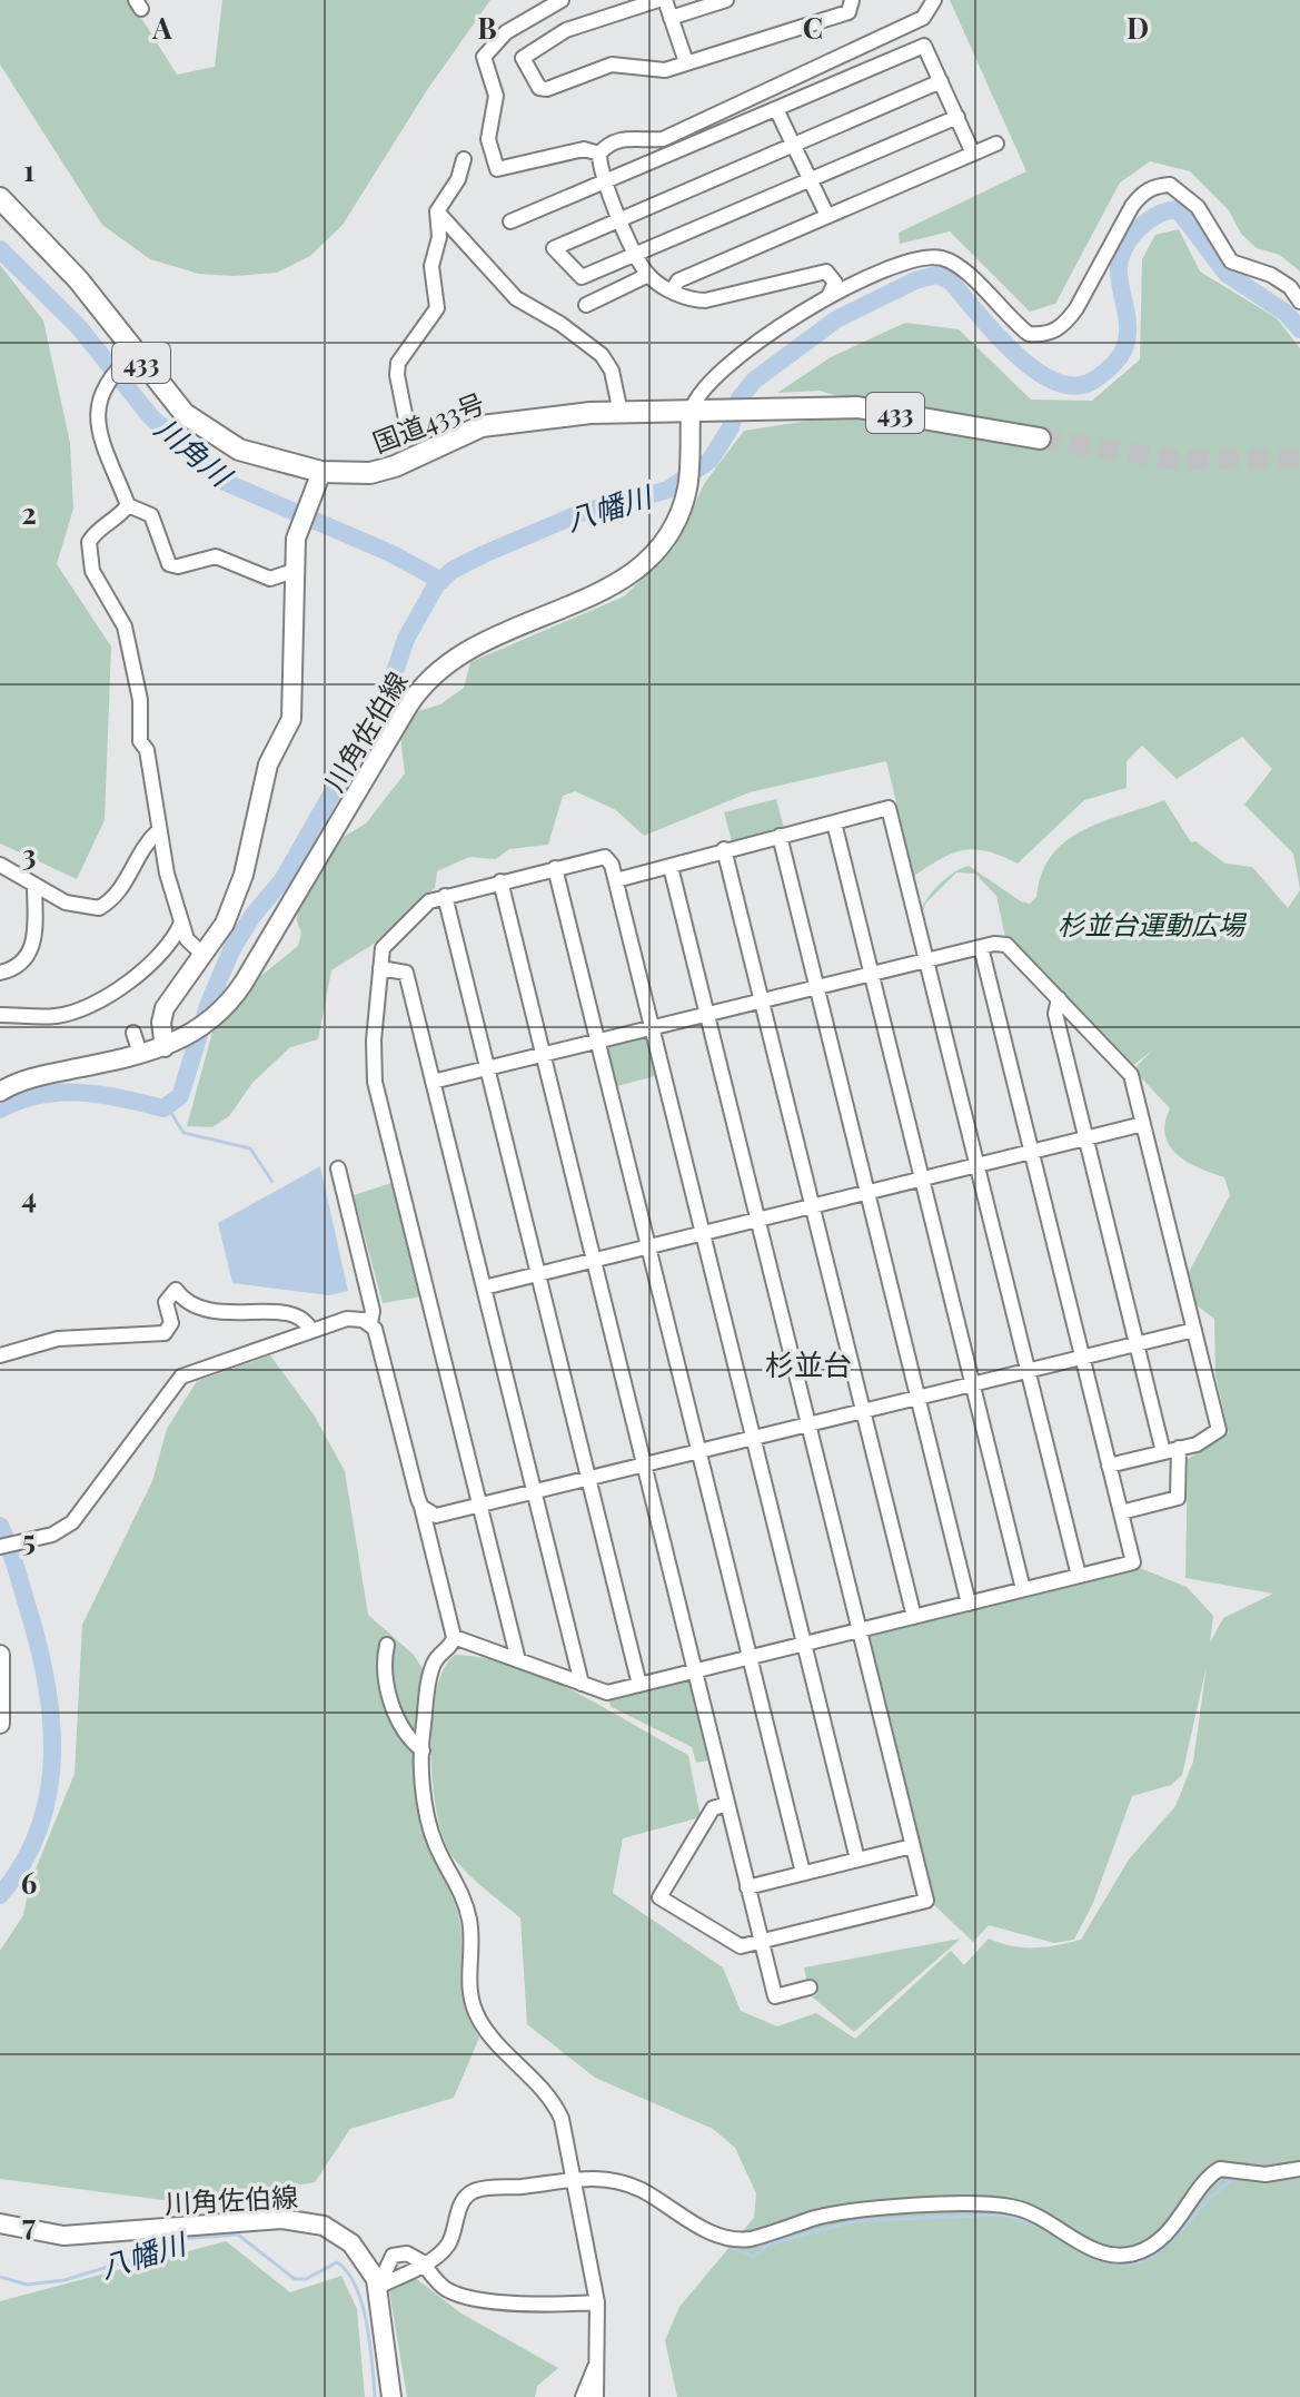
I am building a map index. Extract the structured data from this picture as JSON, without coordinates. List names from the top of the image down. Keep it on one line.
{"streets":{"highway":["433","国道433号"],"main road":["川角佐伯線"]},"crossings":[["国道433号","川角佐伯線"]],"districts":["杉並台"],"water":["川角川","八幡川"],"parks":["杉並台運動広場"],"grid":{"columns":["A","B","C","D"],"rows":["1","2","3","4","5","6","7"]}}
